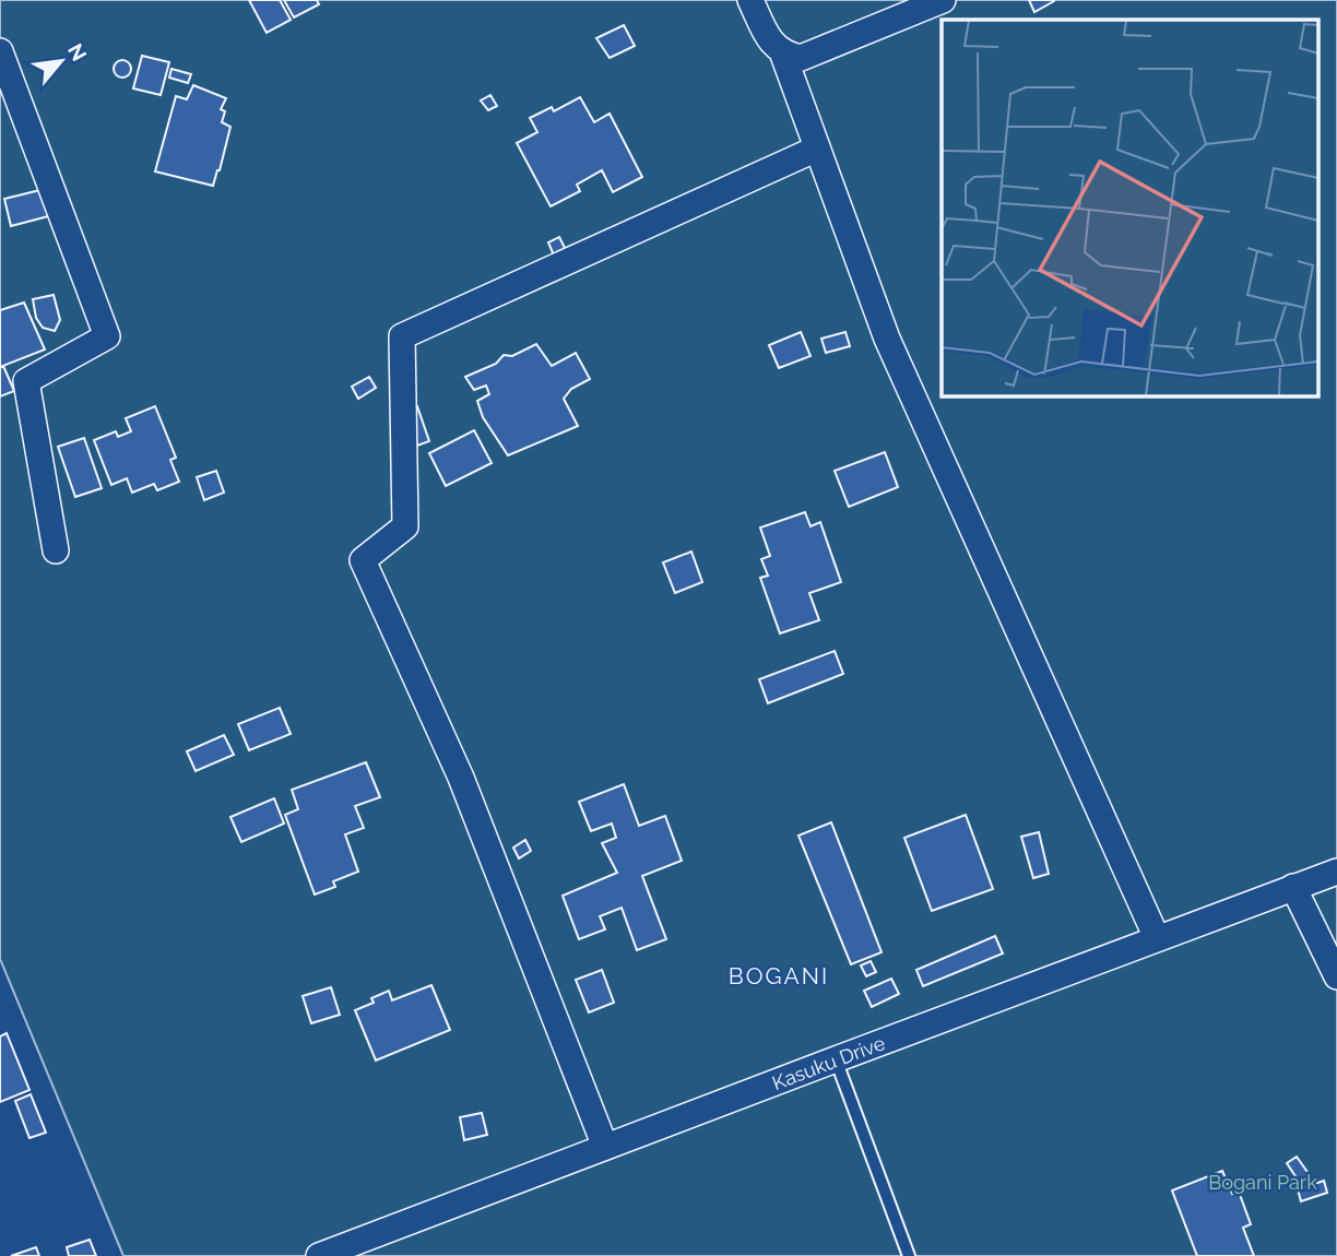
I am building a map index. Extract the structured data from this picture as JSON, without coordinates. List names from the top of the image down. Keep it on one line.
{"streets":{"street":["Kasuku Drive"]},"districts":["BOGANI"],"parks":["Bogani Park"],"north":"top right"}
